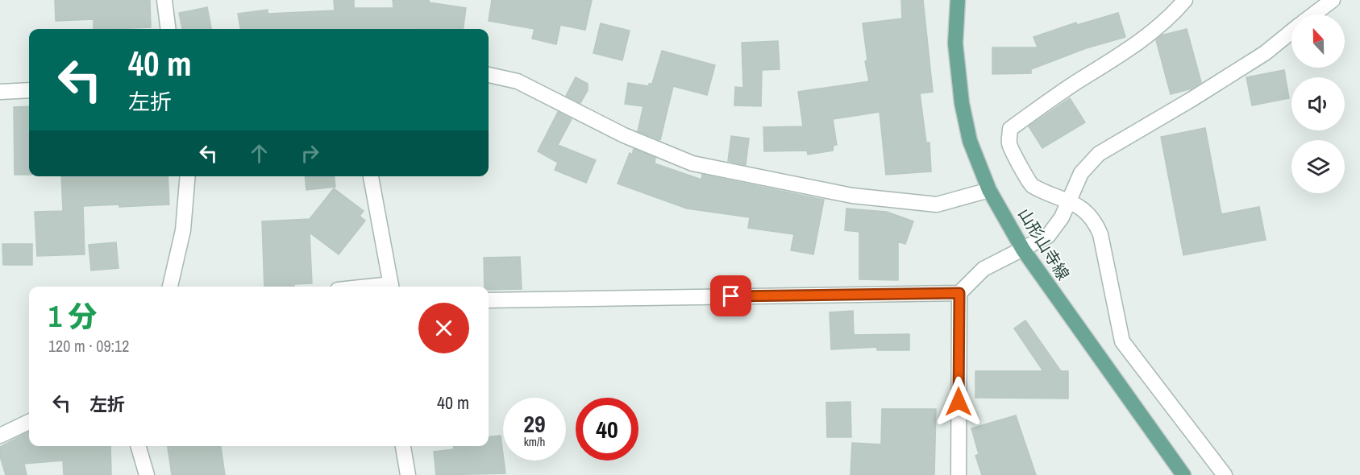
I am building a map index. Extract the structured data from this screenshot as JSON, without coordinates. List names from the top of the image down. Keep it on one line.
{"streets":{"main road":["山形山寺線"]},"north":"top","page":{"turn":["40 m","左折"],"heading":["1 分","120 m · 09:12"],"list":[{"name":"左折","value":"40 m"}],"speed":"29 km/h","limit":"40"}}
